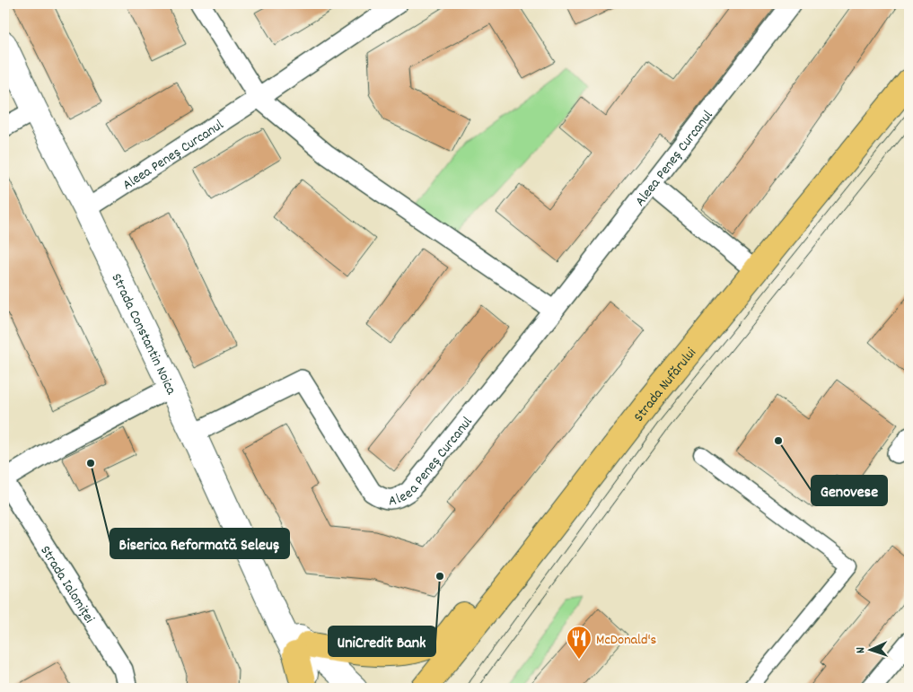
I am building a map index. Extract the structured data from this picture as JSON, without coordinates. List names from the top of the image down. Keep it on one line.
{"streets":{"main road":["Strada Nufărului"],"street":["Aleea Peneș Curcanul","Strada Constantin Noica","Strada Ialomiței"]},"crossings":[["Aleea Peneș Curcanul","Strada Constantin Noica"],["Strada Constantin Noica","Strada Ialomiței"]],"places":{"other":["Genovese","Biserica Reformată Seleuș","UniCredit Bank"],"restaurant":["McDonald's"]},"north":"left"}
